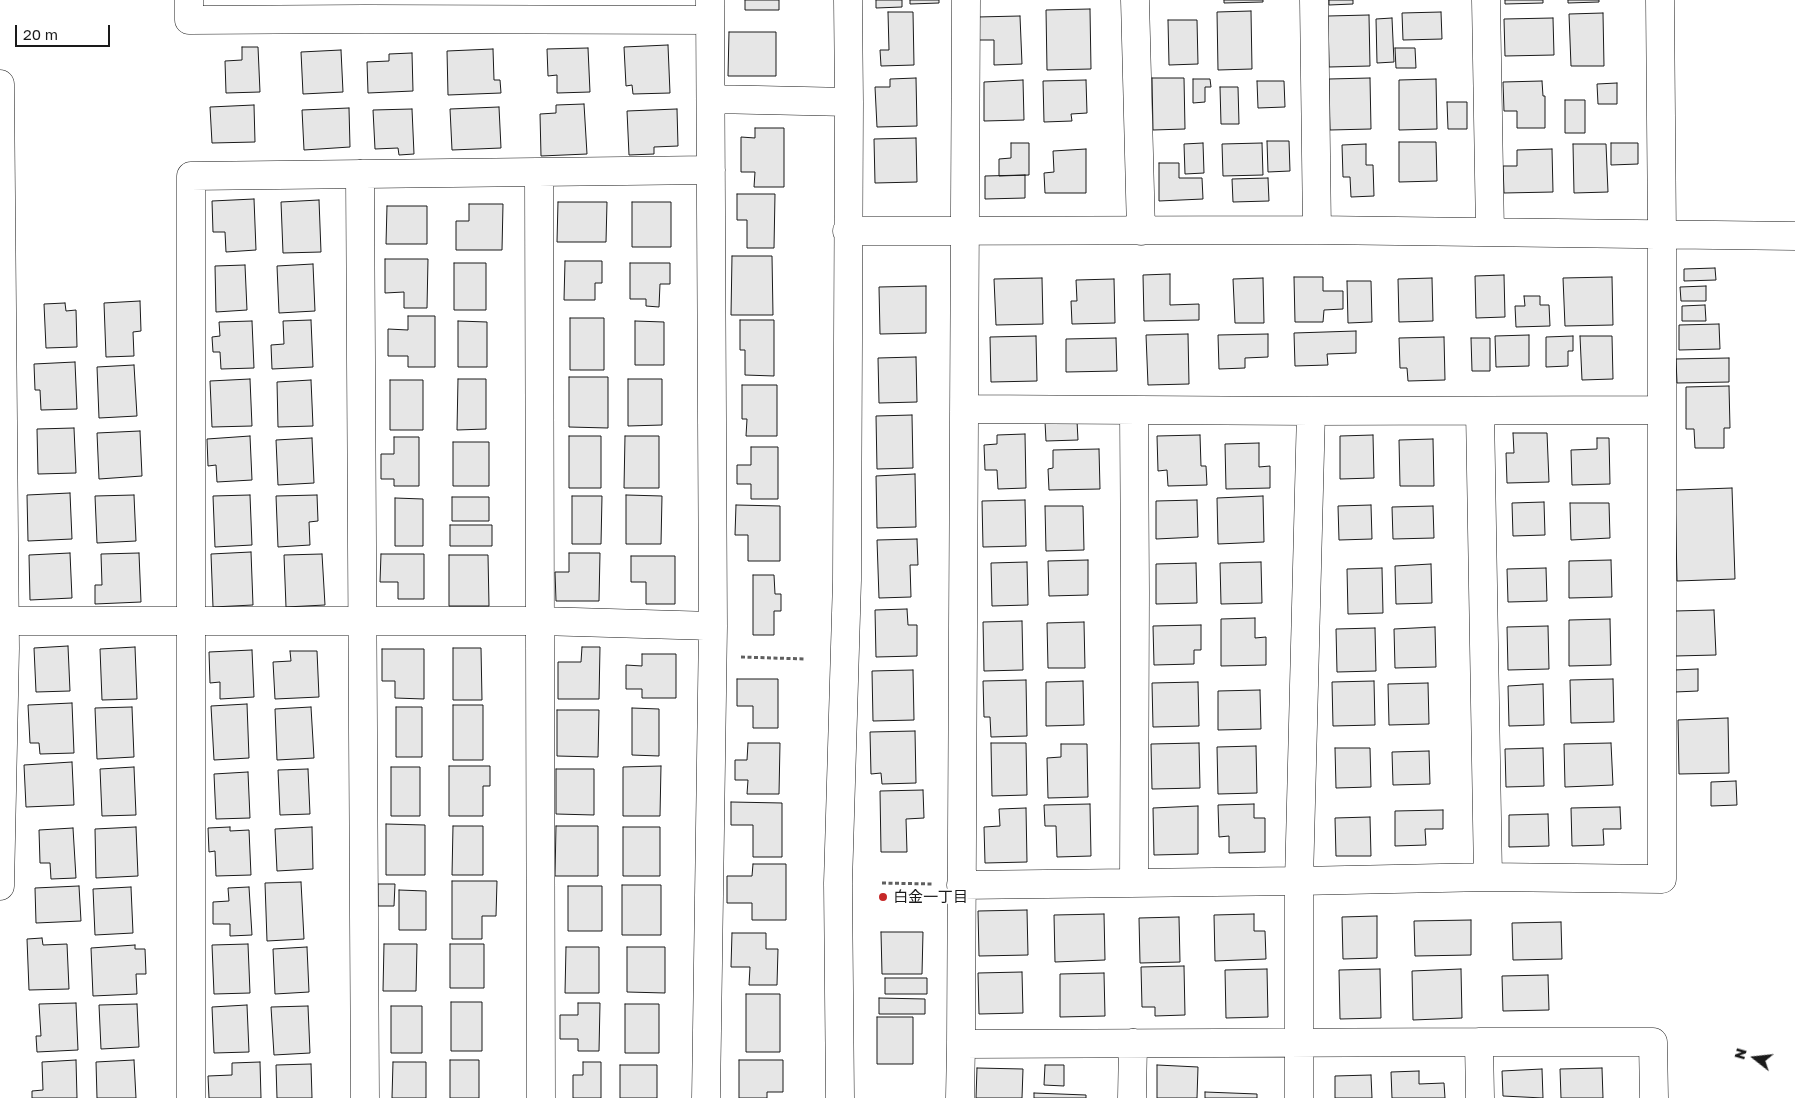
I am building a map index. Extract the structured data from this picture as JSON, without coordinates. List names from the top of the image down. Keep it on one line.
{"places":["白金一丁目"],"scale_bar":"20 m","north":"left"}
